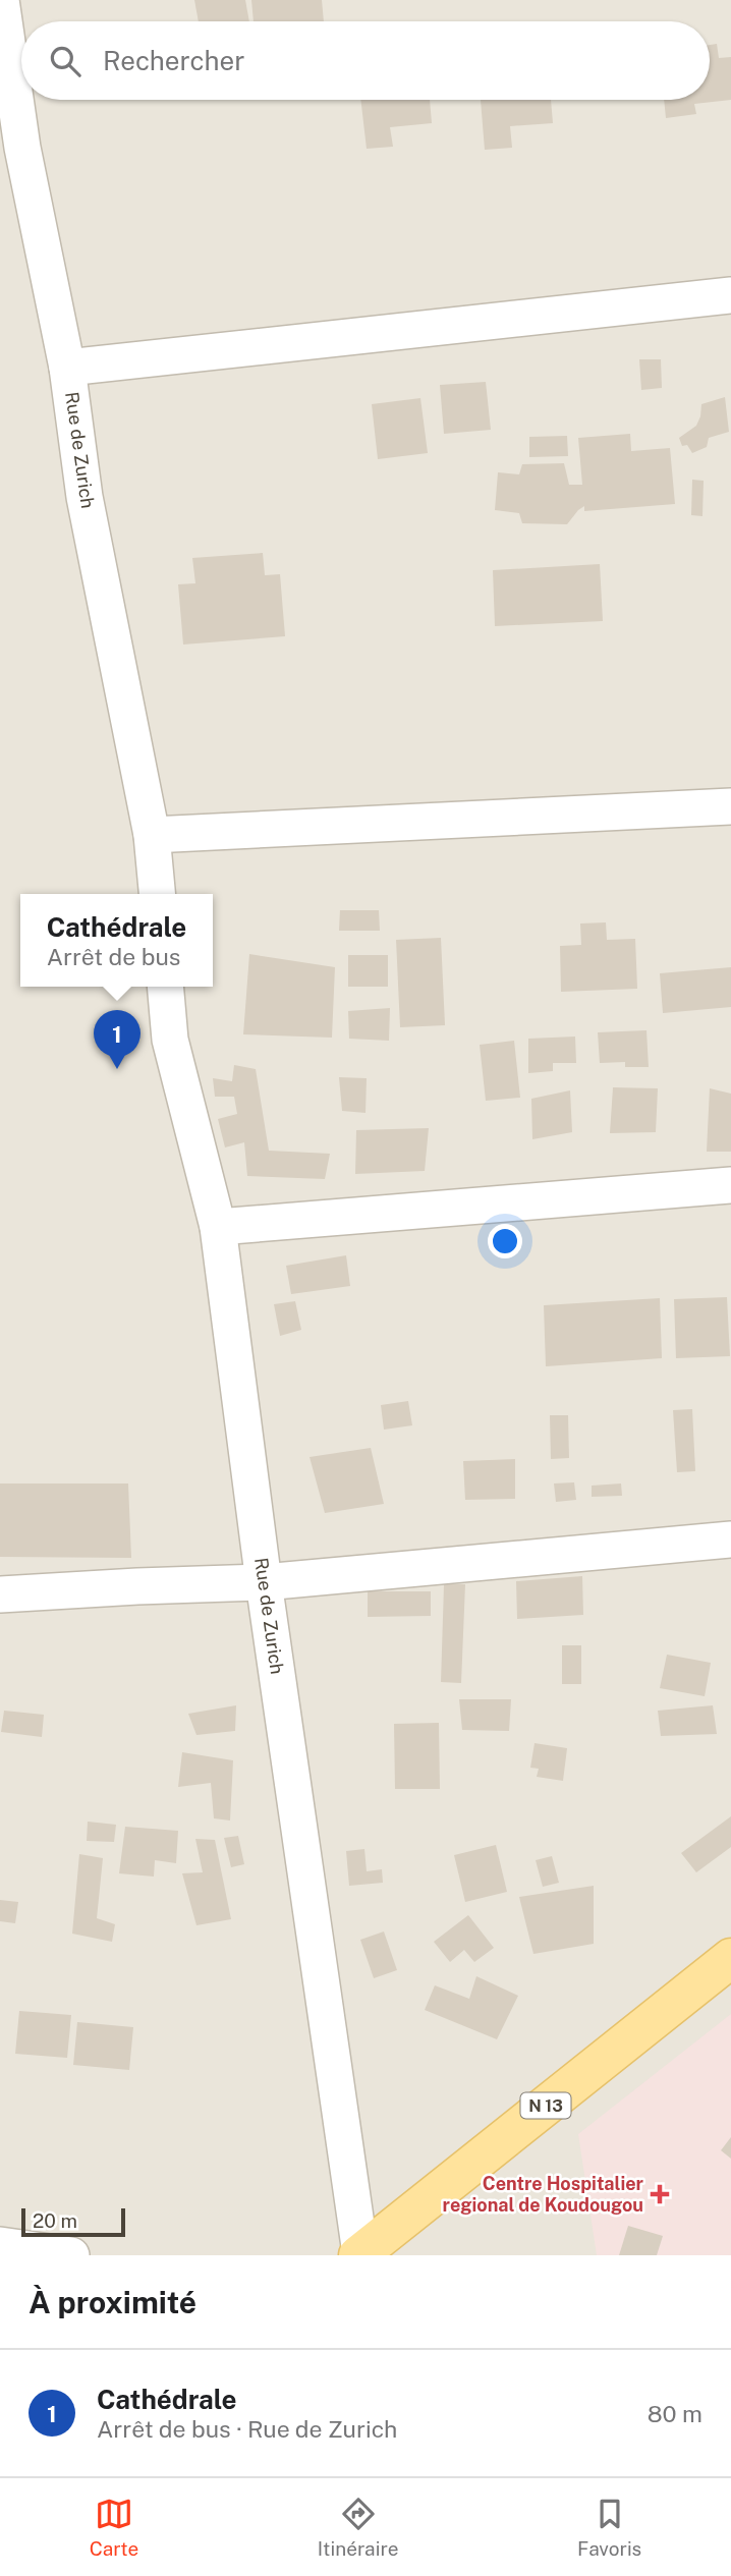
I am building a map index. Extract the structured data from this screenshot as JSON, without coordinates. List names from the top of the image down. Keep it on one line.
{"streets":{"main road":["N 13"],"street":["Rue de Zurich"]},"crossings":[["Rue de Zurich","N 13"]],"places":{"health":["Centre Hospitalier regional de Koudougou"]},"scale_bar":"20 m","page":{"search":"Rechercher","popup":["Cathédrale","Arrêt de bus"],"pins":"1","scale":"20 m","heading":"À proximité","list":[{"mark":"1","name":"Cathédrale","note":"Arrêt de bus · Rue de Zurich","value":"80 m"}],"nav":["Carte","Itinéraire","Favoris"]}}
